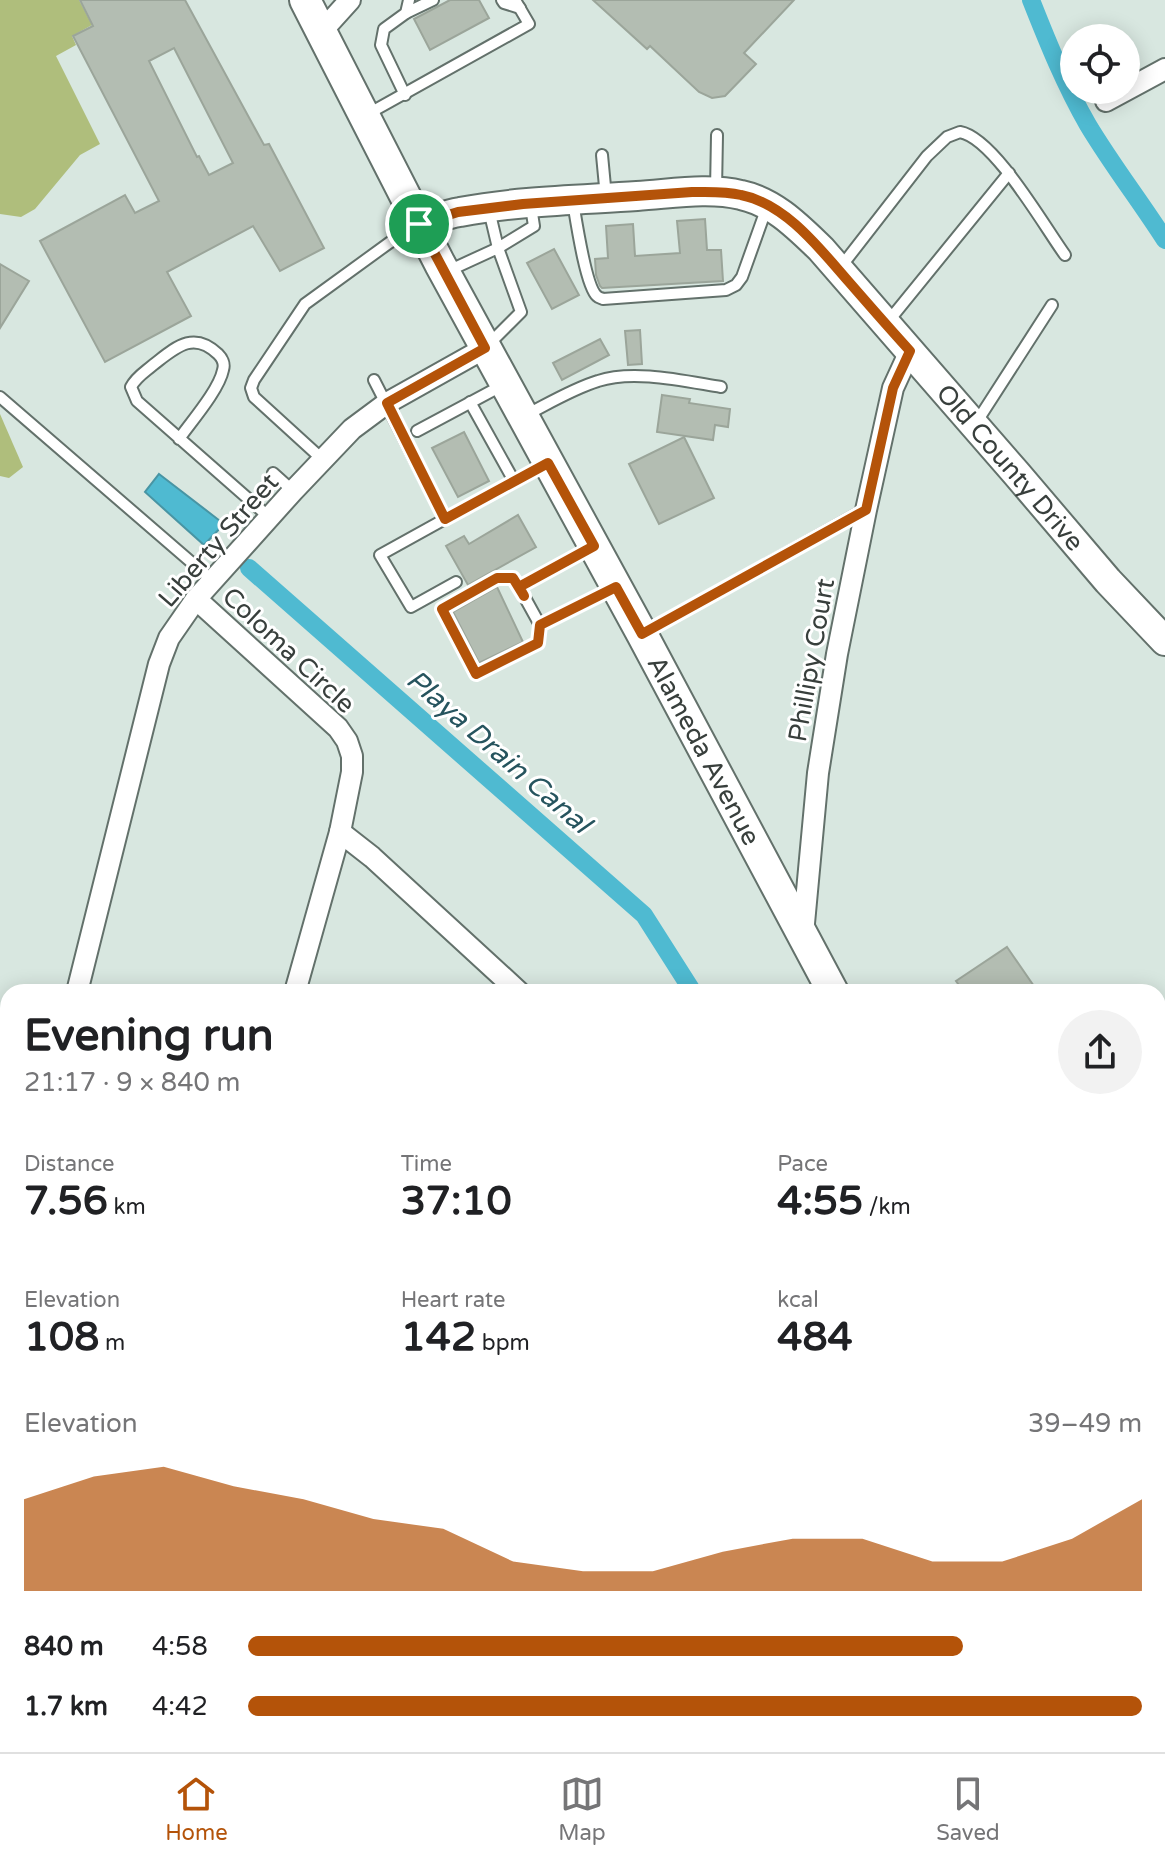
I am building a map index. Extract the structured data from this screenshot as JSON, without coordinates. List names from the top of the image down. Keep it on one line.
{"streets":{"main road":["Alameda Avenue"],"street":["Old County Drive","Liberty Street","Coloma Circle","Phillipy Court"]},"crossings":[["Old County Drive","Phillipy Court"],["Old County Drive","Alameda Avenue"],["Liberty Street","Coloma Circle"],["Liberty Street","Alameda Avenue"],["Phillipy Court","Alameda Avenue"]],"water":["Playa Drain Canal"],"page":{"heading":["Evening run","21:17 · 9 × 840 m"],"stats":[["Distance","7.56 km"],["Time","37:10"],["Pace","4:55 /km"],["Elevation","108 m"],["Heart rate","142 bpm"],["kcal","484"]],"chart":["Elevation","39–49 m"],"list":[{"name":"840 m","note":"4:58"},{"name":"1.7 km","note":"4:42"}],"tabs":["Home","Map","Saved"]}}
